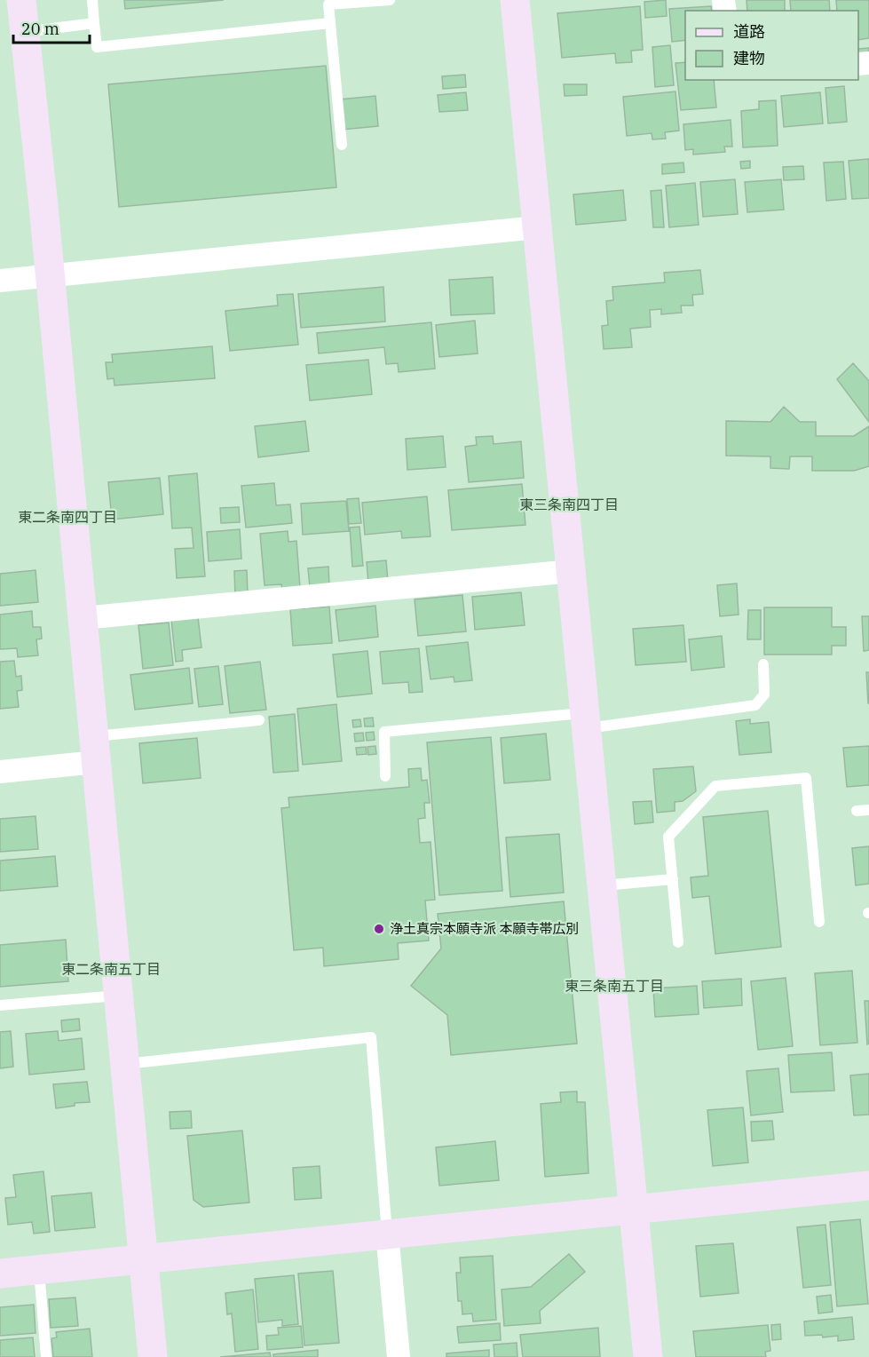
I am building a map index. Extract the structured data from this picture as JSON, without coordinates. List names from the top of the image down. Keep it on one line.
{"districts":["東三条南四丁目","東二条南四丁目","東二条南五丁目","東三条南五丁目"],"places":["浄土真宗本願寺派 本願寺帯広別"],"legend":["道路","建物"],"scale_bar":"20 m"}
